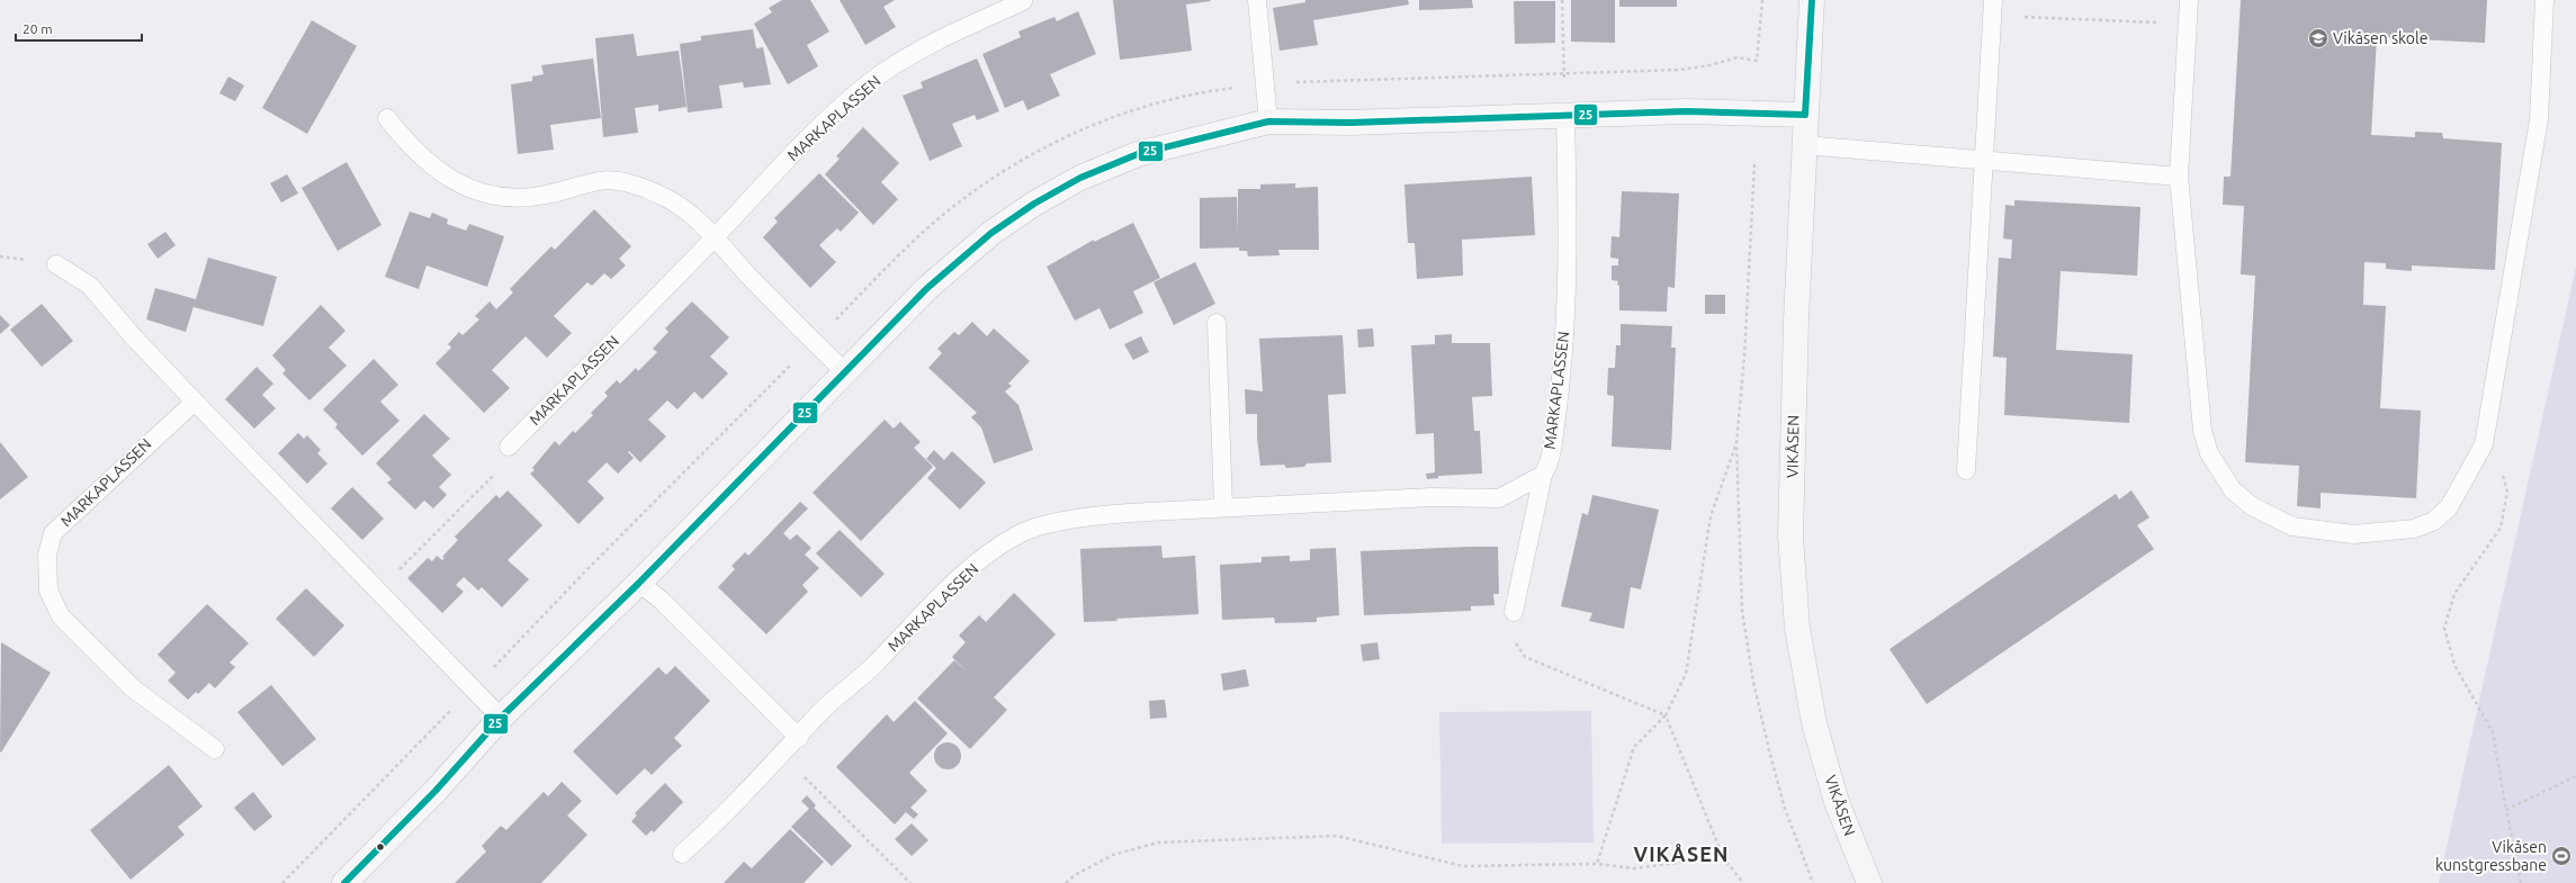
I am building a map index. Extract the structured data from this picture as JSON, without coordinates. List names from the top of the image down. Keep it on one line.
{"streets":{"street":["VIKÅSEN"],"lane":["MARKAPLASSEN"]},"districts":["VIKÅSEN"],"places":{"school or university":["Vikåsen skole"],"sports":["Vikåsen kunstgressbane"]},"lines":["transit line 25"],"scale_bar":"20 m"}
